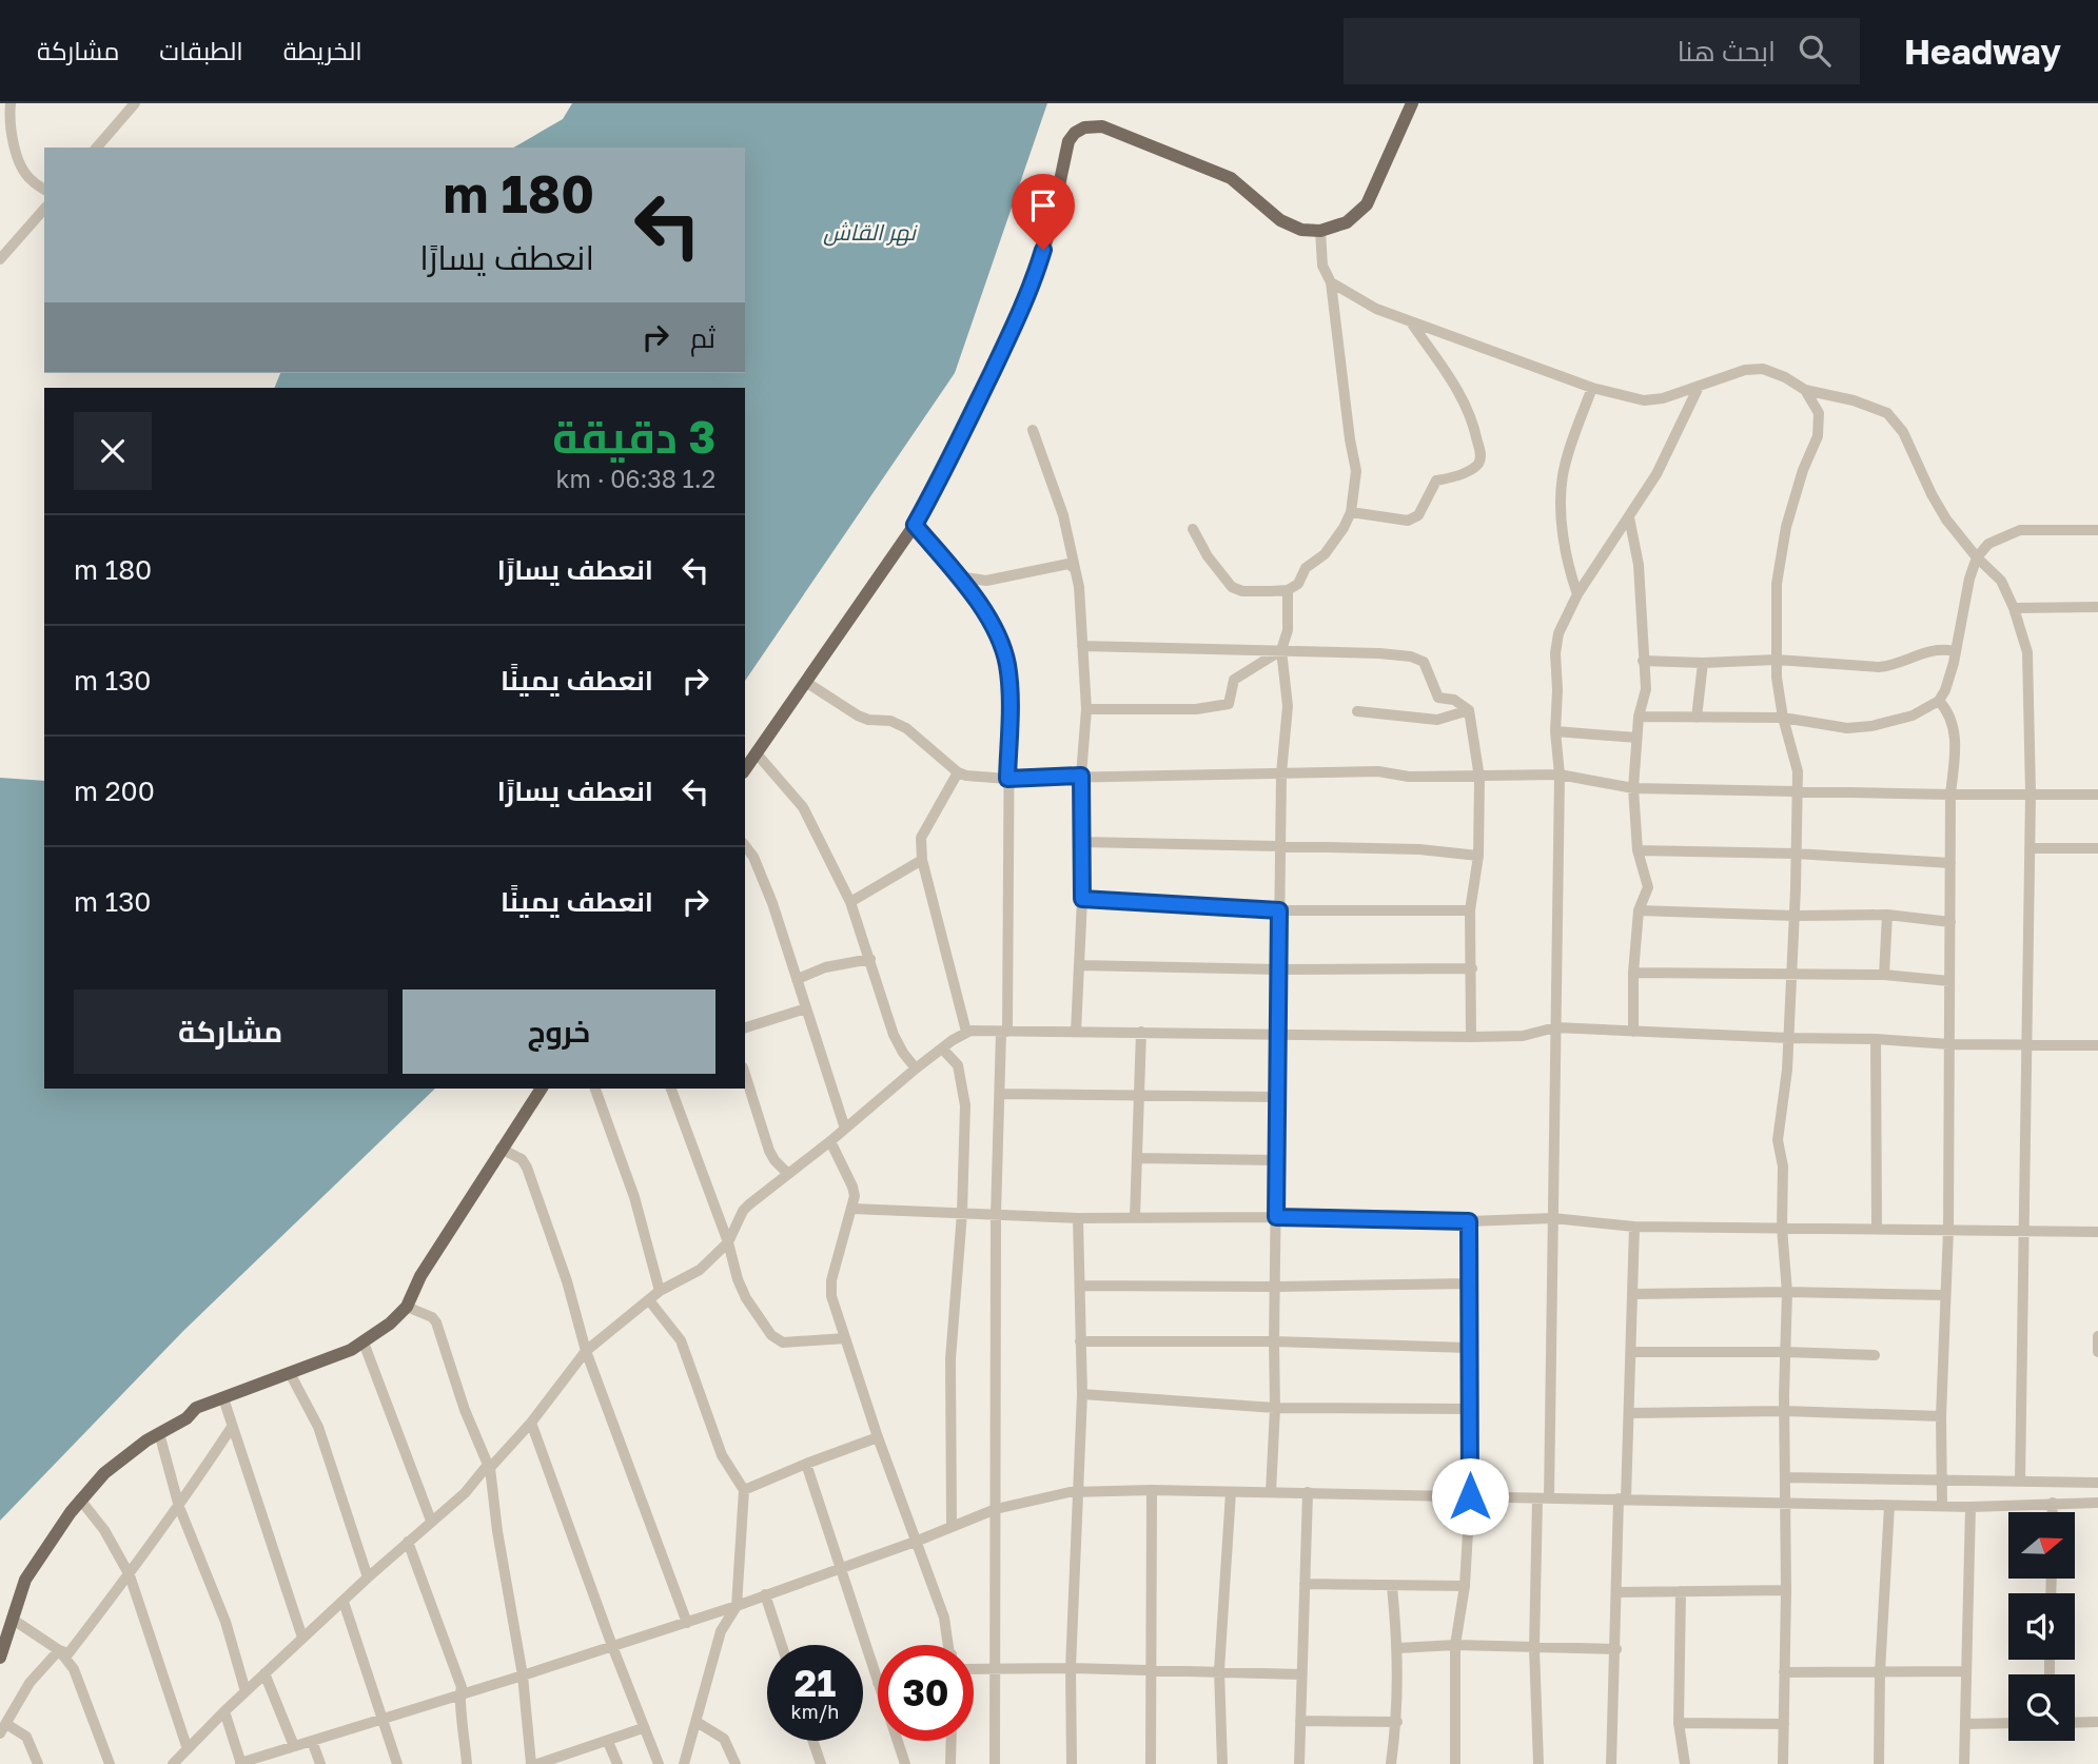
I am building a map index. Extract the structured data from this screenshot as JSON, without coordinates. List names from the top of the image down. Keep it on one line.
{"water":["نهر القاش"],"north":"right","page":{"header":"Headway","search":"ابحث هنا","nav":["الخريطة","الطبقات","مشاركة"],"turn":["180 m","انعطف يسارًا"],"then":"ثم","heading":["3 دقيقة","1.2 km · 06:38"],"list":[{"name":"انعطف يسارًا","value":"180 m"},{"name":"انعطف يمينًا","value":"130 m"},{"name":"انعطف يسارًا","value":"200 m"},{"name":"انعطف يمينًا","value":"130 m"}],"buttons":["خروج","مشاركة"],"speed":"21 km/h","limit":"30"}}
